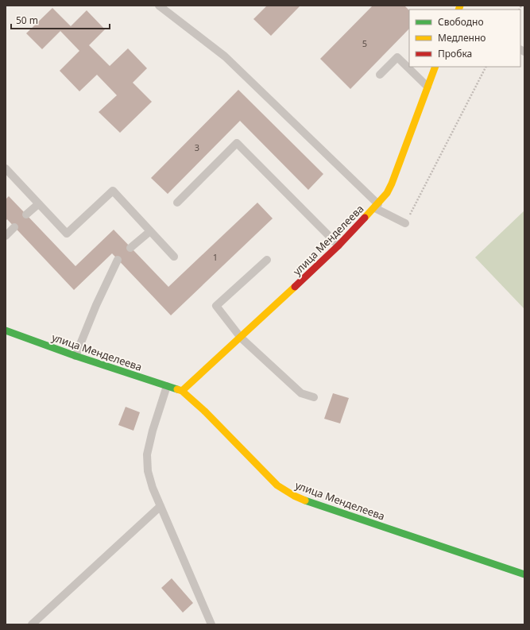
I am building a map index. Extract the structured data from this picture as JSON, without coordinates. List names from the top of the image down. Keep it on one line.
{"streets":{"street":["улица Менделеева"]},"house_numbers":["5","3","1"],"legend":["Свободно","Медленно","Пробка"],"scale_bar":"50 m"}
